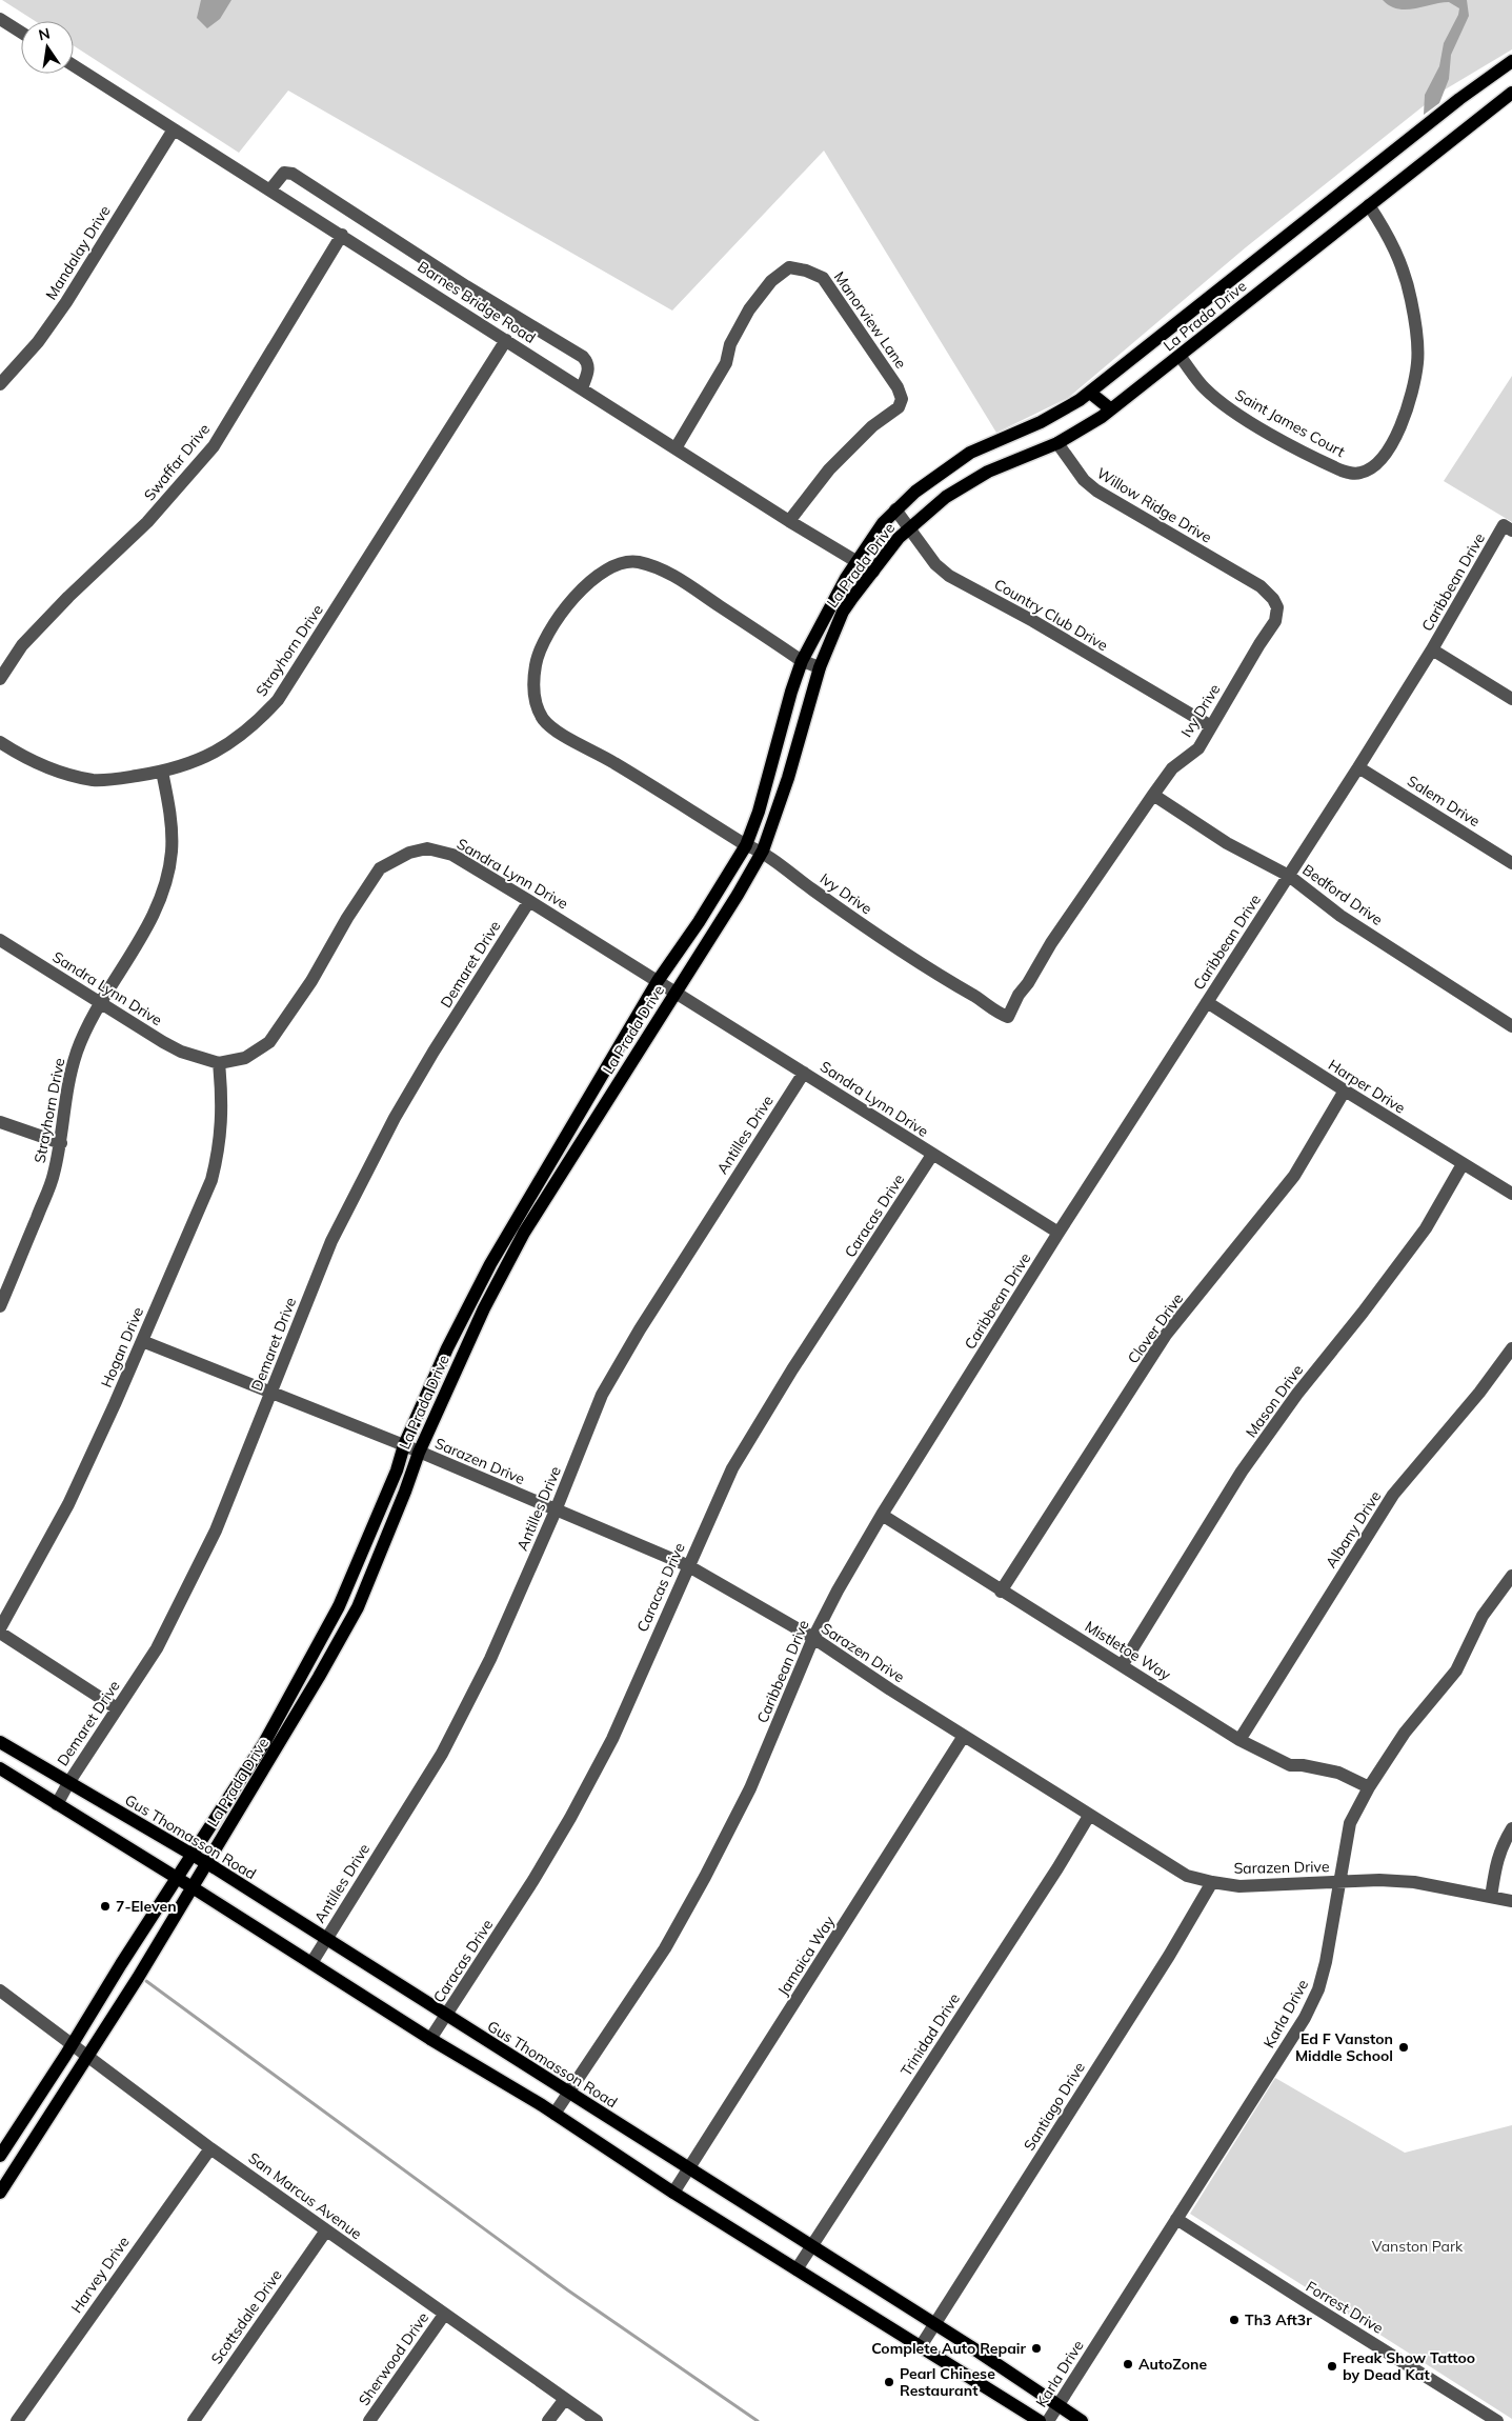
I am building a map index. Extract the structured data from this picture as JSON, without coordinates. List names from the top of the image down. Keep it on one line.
{"streets":{"main road":["La Prada Drive","Gus Thomasson Road"],"street":["Mandalay Drive","Barnes Bridge Road","Manorview Lane","Saint James Court","Swaffar Drive","Willow Ridge Drive","Caribbean Drive","Country Club Drive","Strayhorn Drive","Ivy Drive","Salem Drive","Sandra Lynn Drive","Bedford Drive","Demaret Drive","Harper Drive","Antilles Drive","Caracas Drive","Clover Drive","Hogan Drive","Mason Drive","Sarazen Drive","Albany Drive","Mistletoe Way","Jamaica Way","Karla Drive","Trinidad Drive","Santiago Drive","San Marcus Avenue","Harvey Drive","Forrest Drive","Scottsdale Drive","Sherwood Drive"]},"crossings":[["Mandalay Drive","Barnes Bridge Road"],["Barnes Bridge Road","La Prada Drive"],["Barnes Bridge Road","Manorview Lane"],["Barnes Bridge Road","Swaffar Drive"],["Barnes Bridge Road","Strayhorn Drive"],["La Prada Drive","Saint James Court"],["La Prada Drive","Willow Ridge Drive"],["La Prada Drive","Country Club Drive"],["La Prada Drive","Ivy Drive"],["La Prada Drive","Sandra Lynn Drive"],["La Prada Drive","Sarazen Drive"],["La Prada Drive","Gus Thomasson Road"],["La Prada Drive","San Marcus Avenue"],["Willow Ridge Drive","Ivy Drive"],["Caribbean Drive","Salem Drive"],["Caribbean Drive","Sandra Lynn Drive"],["Caribbean Drive","Bedford Drive"],["Caribbean Drive","Harper Drive"],["Caribbean Drive","Sarazen Drive"],["Caribbean Drive","Mistletoe Way"],["Caribbean Drive","Gus Thomasson Road"],["Country Club Drive","Ivy Drive"],["Strayhorn Drive","Sandra Lynn Drive"],["Ivy Drive","Bedford Drive"],["Sandra Lynn Drive","Demaret Drive"],["Sandra Lynn Drive","Antilles Drive"],["Sandra Lynn Drive","Caracas Drive"],["Sandra Lynn Drive","Hogan Drive"],["Demaret Drive","Sarazen Drive"],["Demaret Drive","Gus Thomasson Road"],["Harper Drive","Clover Drive"],["Harper Drive","Mason Drive"],["Antilles Drive","Sarazen Drive"],["Antilles Drive","Gus Thomasson Road"],["Caracas Drive","Sarazen Drive"],["Caracas Drive","Gus Thomasson Road"],["Clover Drive","Mistletoe Way"],["Hogan Drive","Sarazen Drive"],["Mason Drive","Mistletoe Way"],["Sarazen Drive","Jamaica Way"],["Sarazen Drive","Karla Drive"],["Sarazen Drive","Trinidad Drive"],["Sarazen Drive","Santiago Drive"],["Albany Drive","Mistletoe Way"],["Mistletoe Way","Karla Drive"],["Gus Thomasson Road","Jamaica Way"],["Gus Thomasson Road","Karla Drive"],["Gus Thomasson Road","Trinidad Drive"],["Gus Thomasson Road","Santiago Drive"],["Karla Drive","Forrest Drive"],["San Marcus Avenue","Harvey Drive"],["San Marcus Avenue","Scottsdale Drive"],["San Marcus Avenue","Sherwood Drive"]],"parks":["Vanston Park"],"places":["7-Eleven","Ed F Vanston Middle School","Th3 Aft3r","Complete Auto Repair","AutoZone","Freak Show Tattoo by Dead Kat","Pearl Chinese Restaurant"],"north":"top"}
